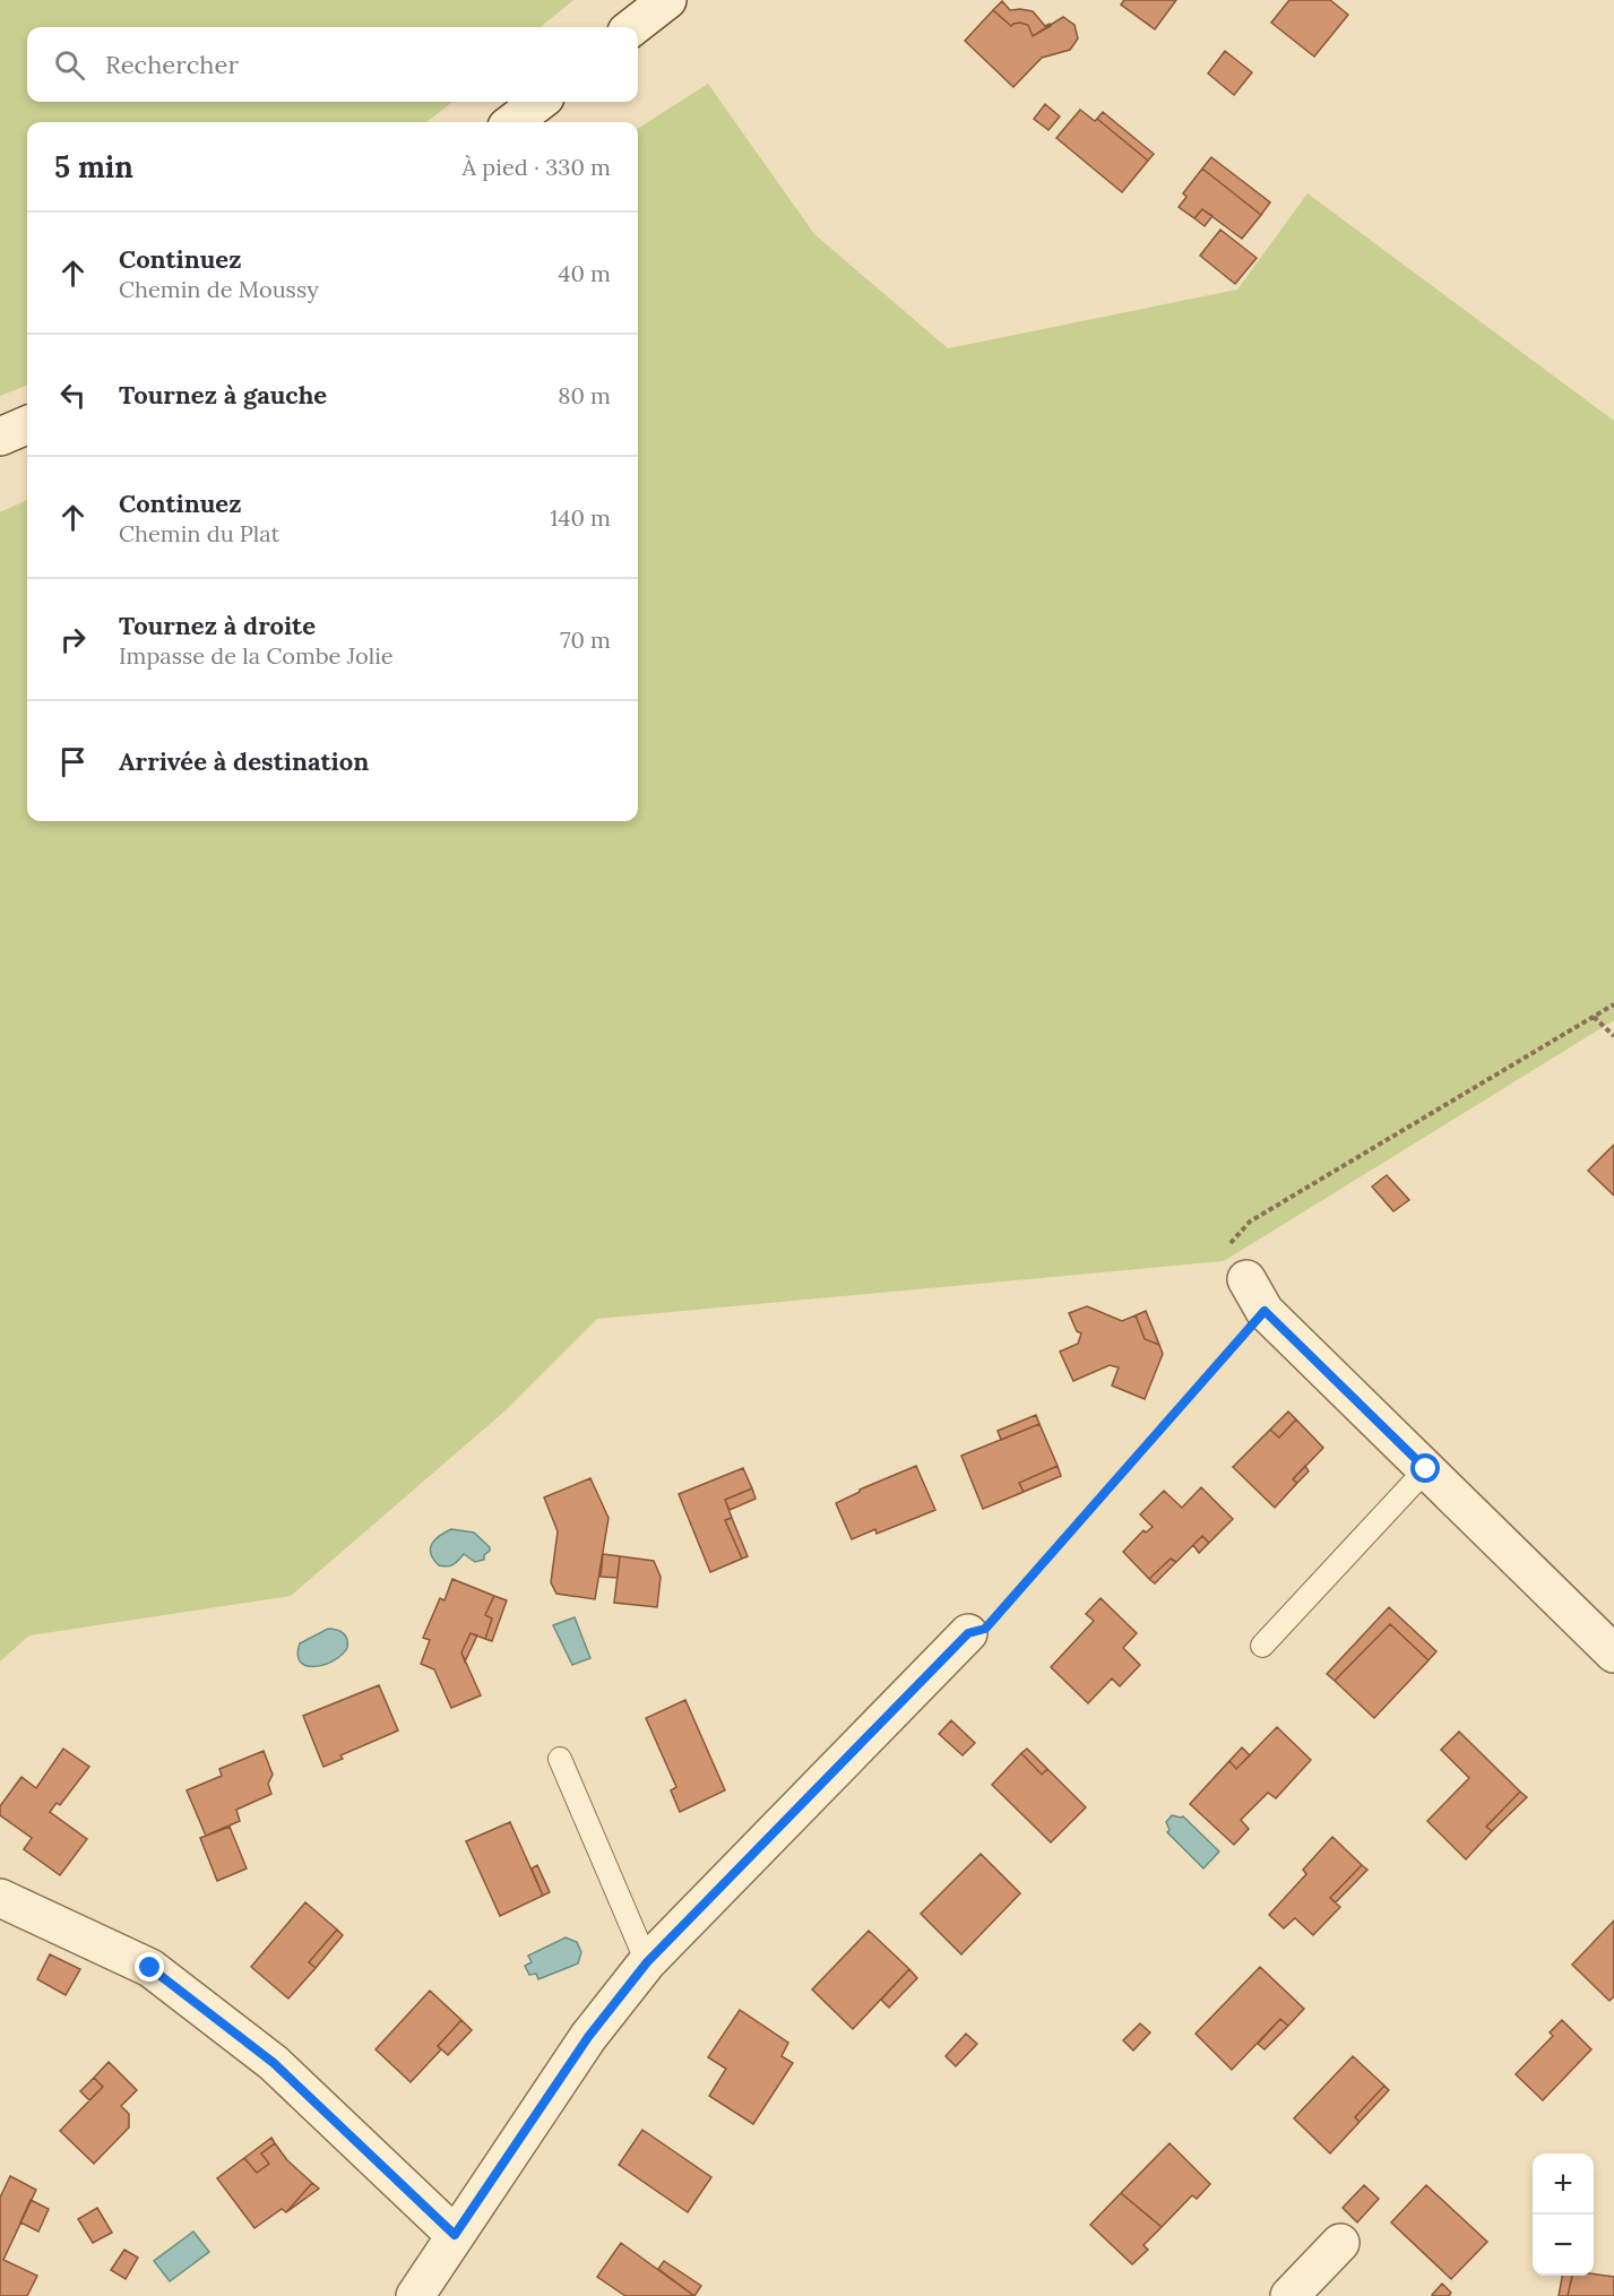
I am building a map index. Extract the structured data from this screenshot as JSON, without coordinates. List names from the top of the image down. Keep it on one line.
{"page":{"search":"Rechercher","heading":["5 min","À pied · 330 m"],"list":[["Continuez","Chemin de Moussy","40 m"],["Tournez à gauche","80 m"],["Continuez","Chemin du Plat","140 m"],["Tournez à droite","Impasse de la Combe Jolie","70 m"],"Arrivée à destination"],"map_buttons":["+","−"]}}
